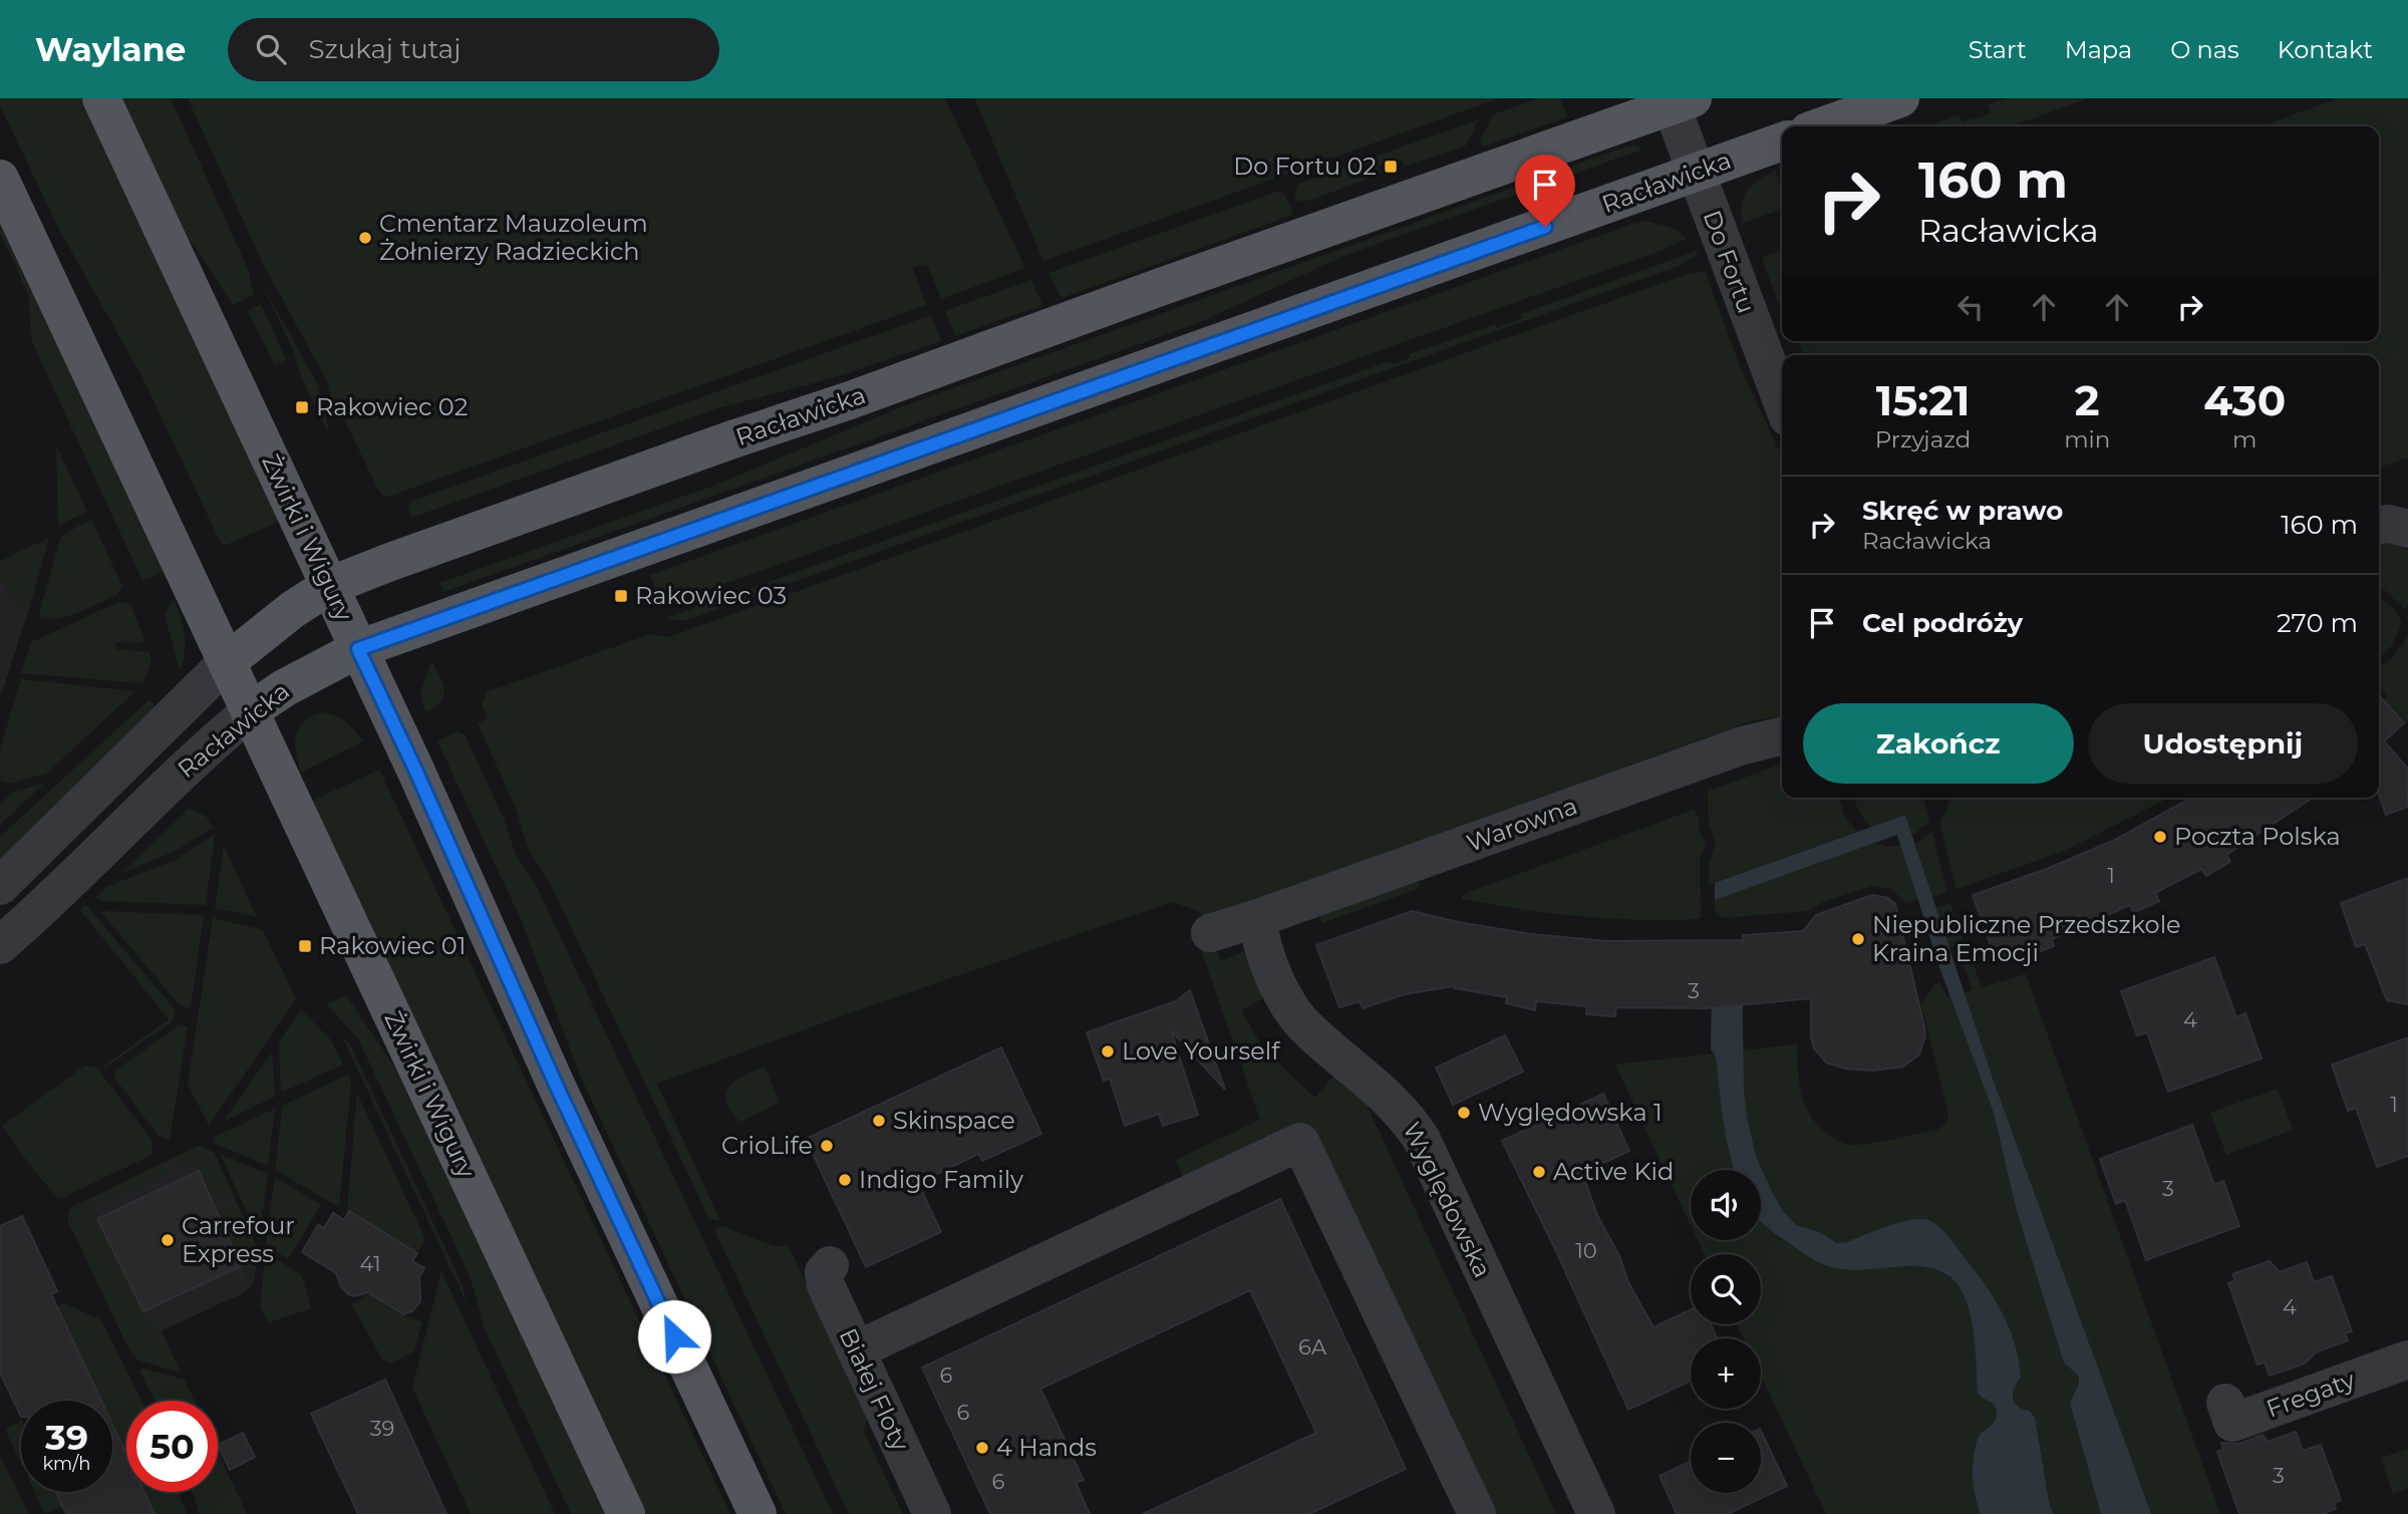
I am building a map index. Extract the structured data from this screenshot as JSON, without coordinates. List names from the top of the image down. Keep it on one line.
{"streets":{"main road":["Racławicka","Żwirki i Wigury"],"street":["Do Fortu","Warowna","Wyględowska","Białej Floty","Fregaty"]},"crossings":[["Racławicka","Do Fortu"],["Racławicka","Żwirki i Wigury"],["Warowna","Wyględowska"]],"places":{"transit":["Do Fortu 02","Rakowiec 02","Rakowiec 03","Rakowiec 01"],"other":["Cmentarz Mauzoleum Żołnierzy Radzieckich","Poczta Polska","Niepubliczne Przedszkole Kraina Emocji","Love Yourself","Wyględowska 1","Skinspace","CrioLife","Active Kid","Indigo Family","Carrefour Express","4 Hands"]},"house_numbers":["1","3","4","1","3","10","41","4","6A","6","6","39","3","6"],"page":{"header":"Waylane","search":"Szukaj tutaj","nav":["Start","Mapa","O nas","Kontakt"],"turn":["160 m","Racławicka"],"eta":["15:21","Przyjazd","2","min","430","m"],"list":[{"name":"Skręć w prawo","note":"Racławicka","value":"160 m"},{"name":"Cel podróży","value":"270 m"}],"buttons":["Zakończ","Udostępnij"],"map_buttons":["+","−"],"speed":"39 km/h","limit":"50"}}
